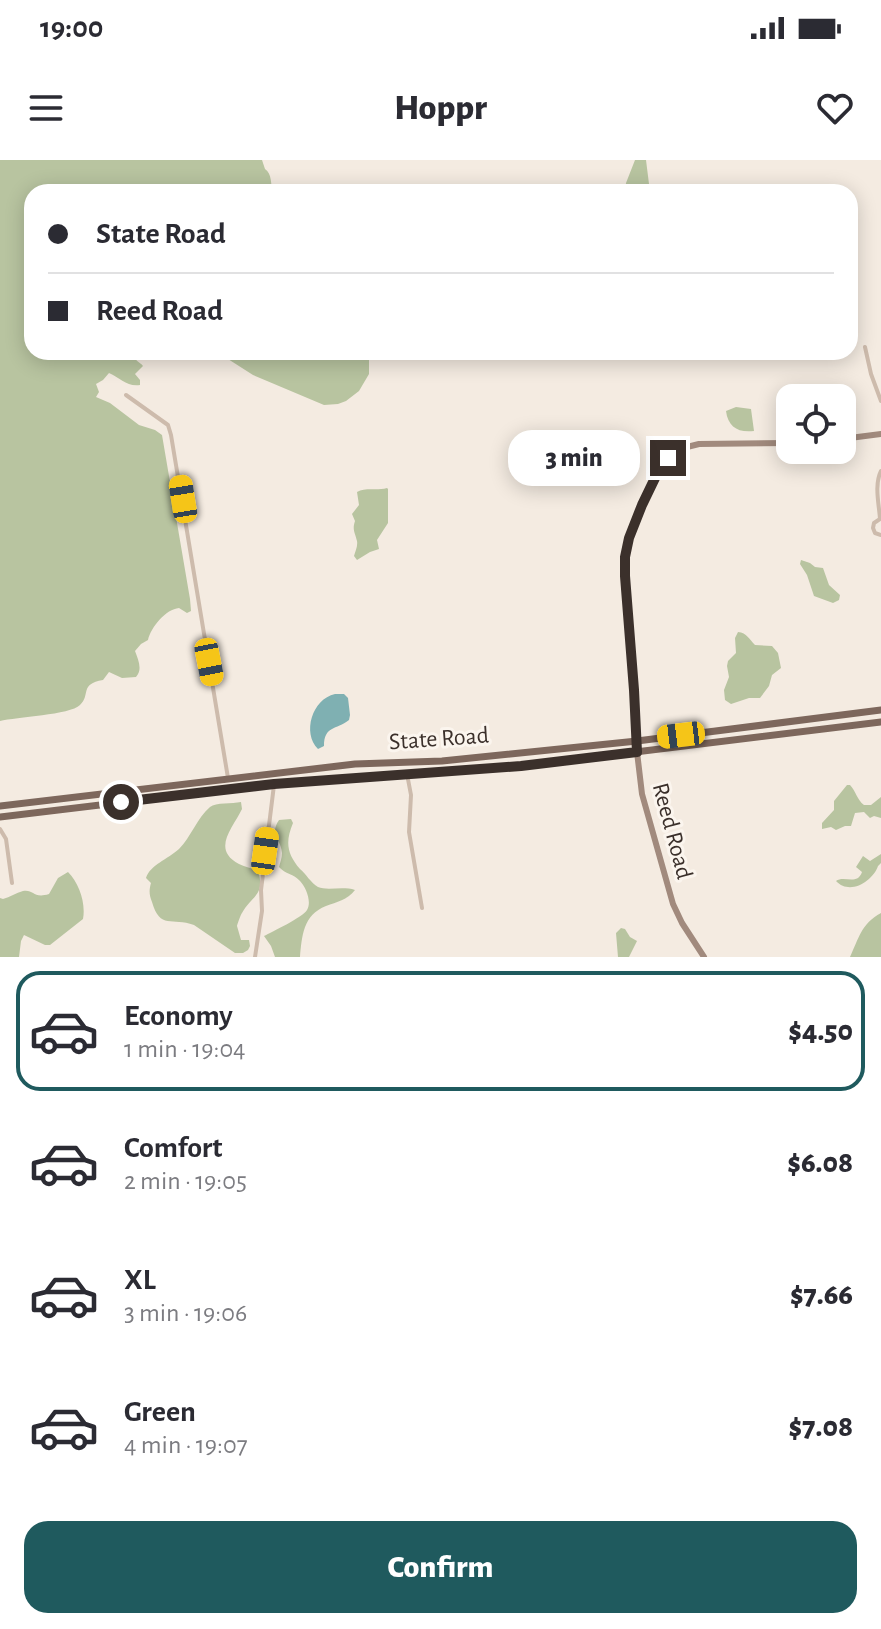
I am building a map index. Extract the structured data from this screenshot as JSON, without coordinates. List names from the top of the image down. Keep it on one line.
{"streets":{"main road":["State Road"],"street":["Reed Road"]},"crossings":[["State Road","Reed Road"]],"page":{"status":"19:00","header":"Hoppr","banner":["State Road","Reed Road"],"bubble":"3 min","list":[{"name":"Economy","note":"1 min · 19:04","value":"$4.50"},{"name":"Comfort","note":"2 min · 19:05","value":"$6.08"},{"name":"XL","note":"3 min · 19:06","value":"$7.66"},{"name":"Green","note":"4 min · 19:07","value":"$7.08"}],"buttons":"Confirm"}}
